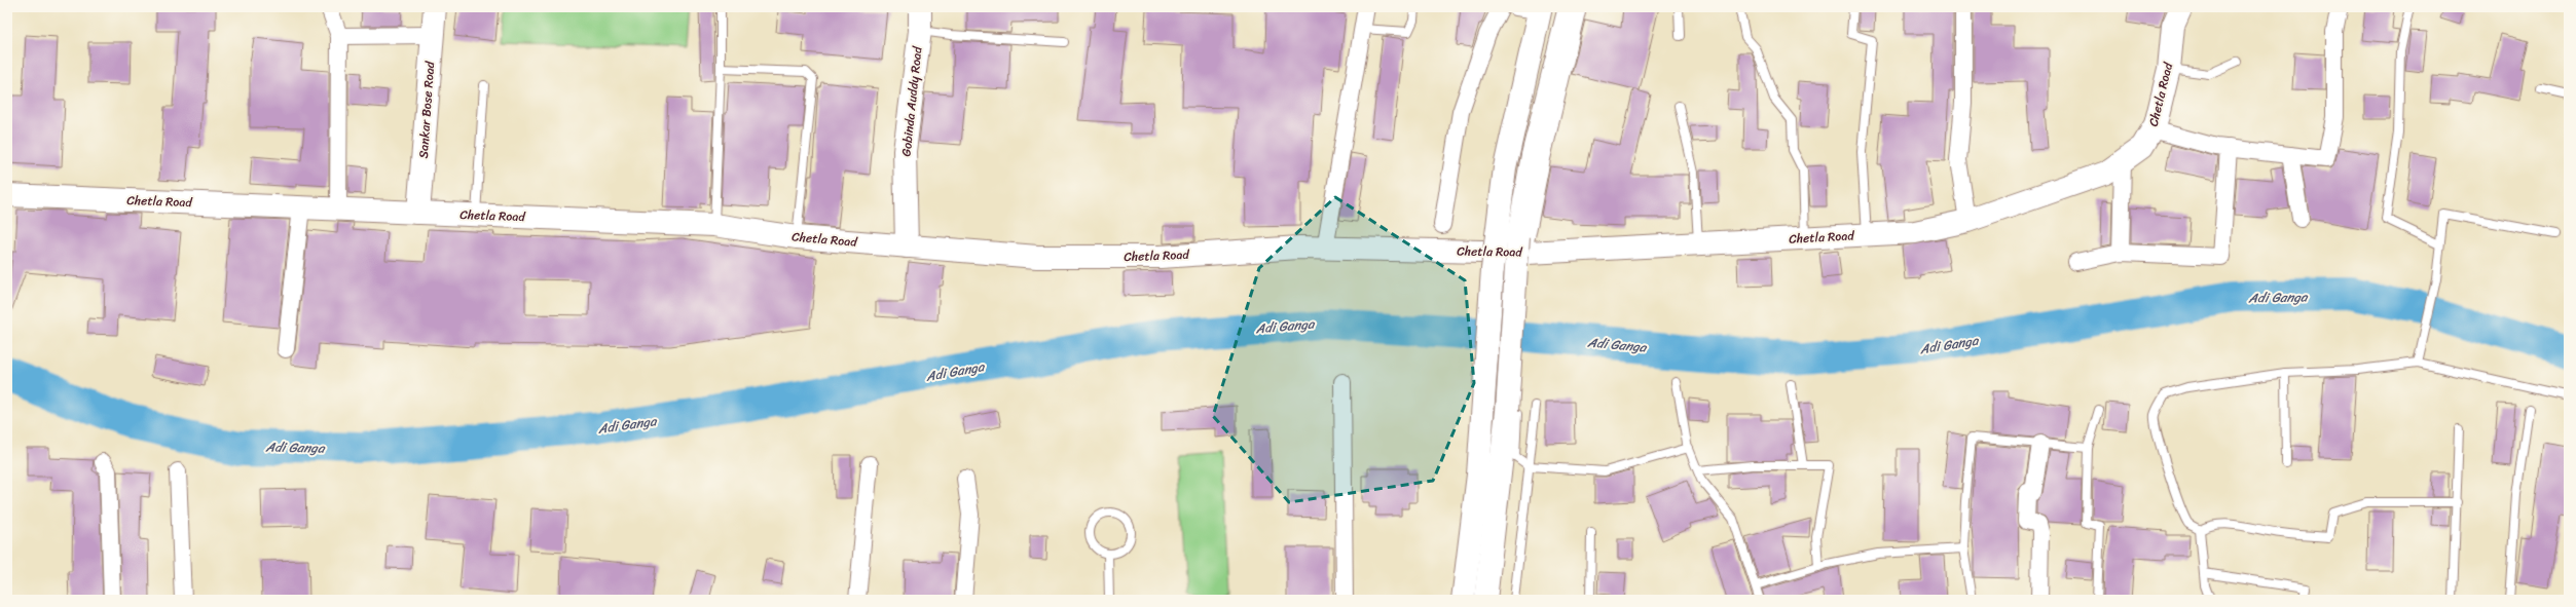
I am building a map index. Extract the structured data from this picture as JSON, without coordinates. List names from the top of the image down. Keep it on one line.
{"streets":{"main road":["Chetla Road","Gobinda Auddy Road","Sankar Bose Road"]},"crossings":[["Chetla Road","Gobinda Auddy Road"],["Chetla Road","Sankar Bose Road"]],"water":["Adi Ganga"]}
